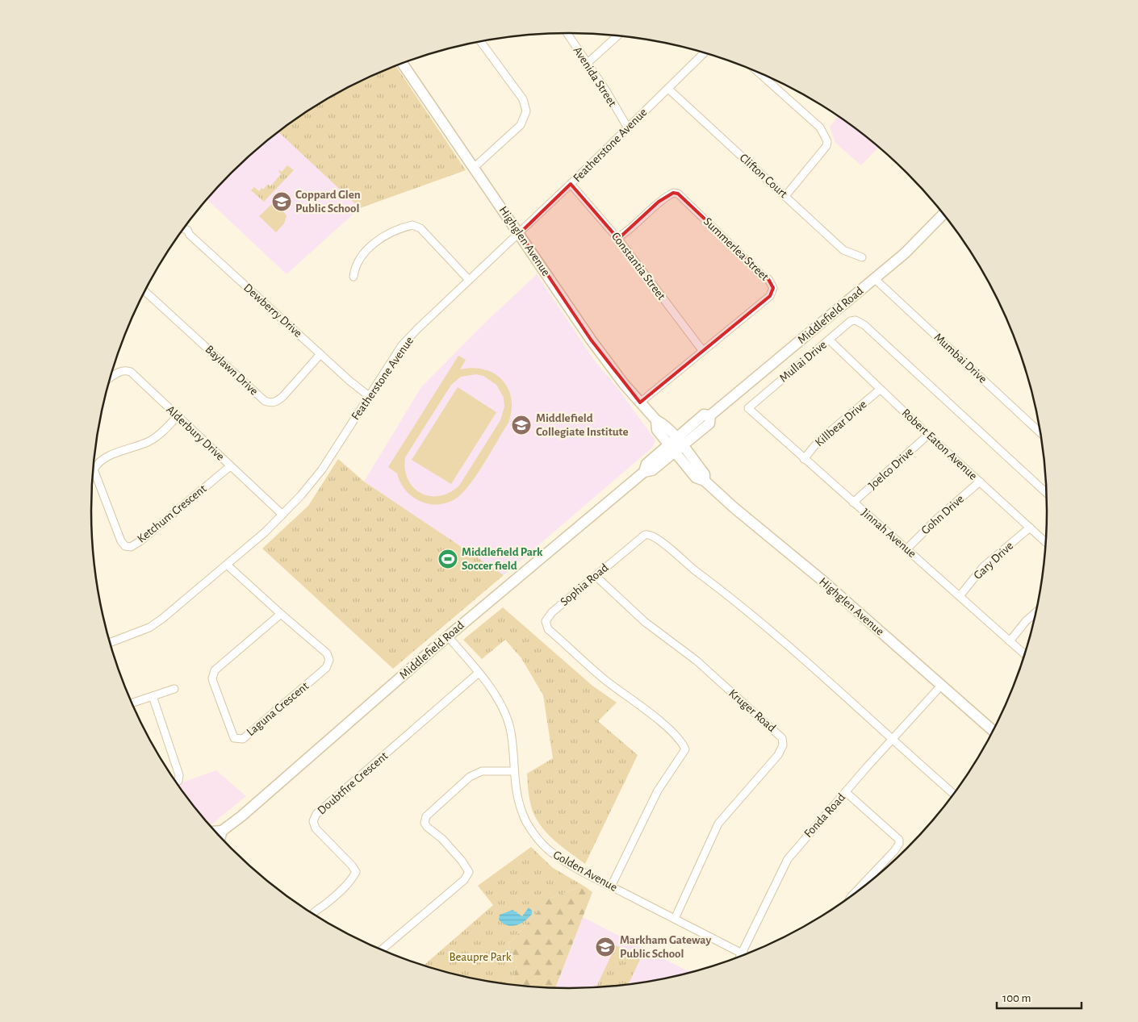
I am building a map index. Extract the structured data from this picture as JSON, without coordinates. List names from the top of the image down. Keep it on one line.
{"streets":{"main road":["Highglen Avenue","Middlefield Road"],"street":["Avenida Street","Featherstone Avenue","Clifton Court","Summerlea Street","Constantia Street","Dewberry Drive","Mumbai Drive","Mullai Drive","Baylawn Drive","Killbear Drive","Alderbury Drive","Robert Eaton Avenue","Joelco Drive","Ketchum Crescent","Gohn Drive","Jinnah Avenue","Gary Drive","Sophia Road","Laguna Crescent","Kruger Road","Doubtfire Crescent","Fonda Road","Golden Avenue"]},"crossings":[["Avenida Street","Featherstone Avenue"],["Featherstone Avenue","Clifton Court"],["Featherstone Avenue","Highglen Avenue"],["Featherstone Avenue","Constantia Street"],["Featherstone Avenue","Dewberry Drive"],["Featherstone Avenue","Alderbury Drive"],["Featherstone Avenue","Laguna Crescent"],["Highglen Avenue","Summerlea Street"],["Highglen Avenue","Middlefield Road"],["Highglen Avenue","Fonda Road"],["Summerlea Street","Constantia Street"],["Dewberry Drive","Baylawn Drive"],["Middlefield Road","Mumbai Drive"],["Middlefield Road","Golden Avenue"],["Mullai Drive","Robert Eaton Avenue"],["Mullai Drive","Jinnah Avenue"],["Killbear Drive","Robert Eaton Avenue"],["Killbear Drive","Jinnah Avenue"],["Alderbury Drive","Ketchum Crescent"],["Robert Eaton Avenue","Joelco Drive"],["Robert Eaton Avenue","Gohn Drive"],["Robert Eaton Avenue","Gary Drive"],["Joelco Drive","Jinnah Avenue"],["Gohn Drive","Jinnah Avenue"],["Jinnah Avenue","Gary Drive"],["Sophia Road","Kruger Road"],["Sophia Road","Fonda Road"],["Sophia Road","Golden Avenue"],["Kruger Road","Golden Avenue"],["Doubtfire Crescent","Golden Avenue"],["Fonda Road","Golden Avenue"]],"parks":["Beaupre Park"],"places":{"school or university":["Coppard Glen Public School","Middlefield Collegiate Institute","Markham Gateway Public School"],"sports":["Middlefield Park Soccer field"]},"scale_bar":"100 m"}
